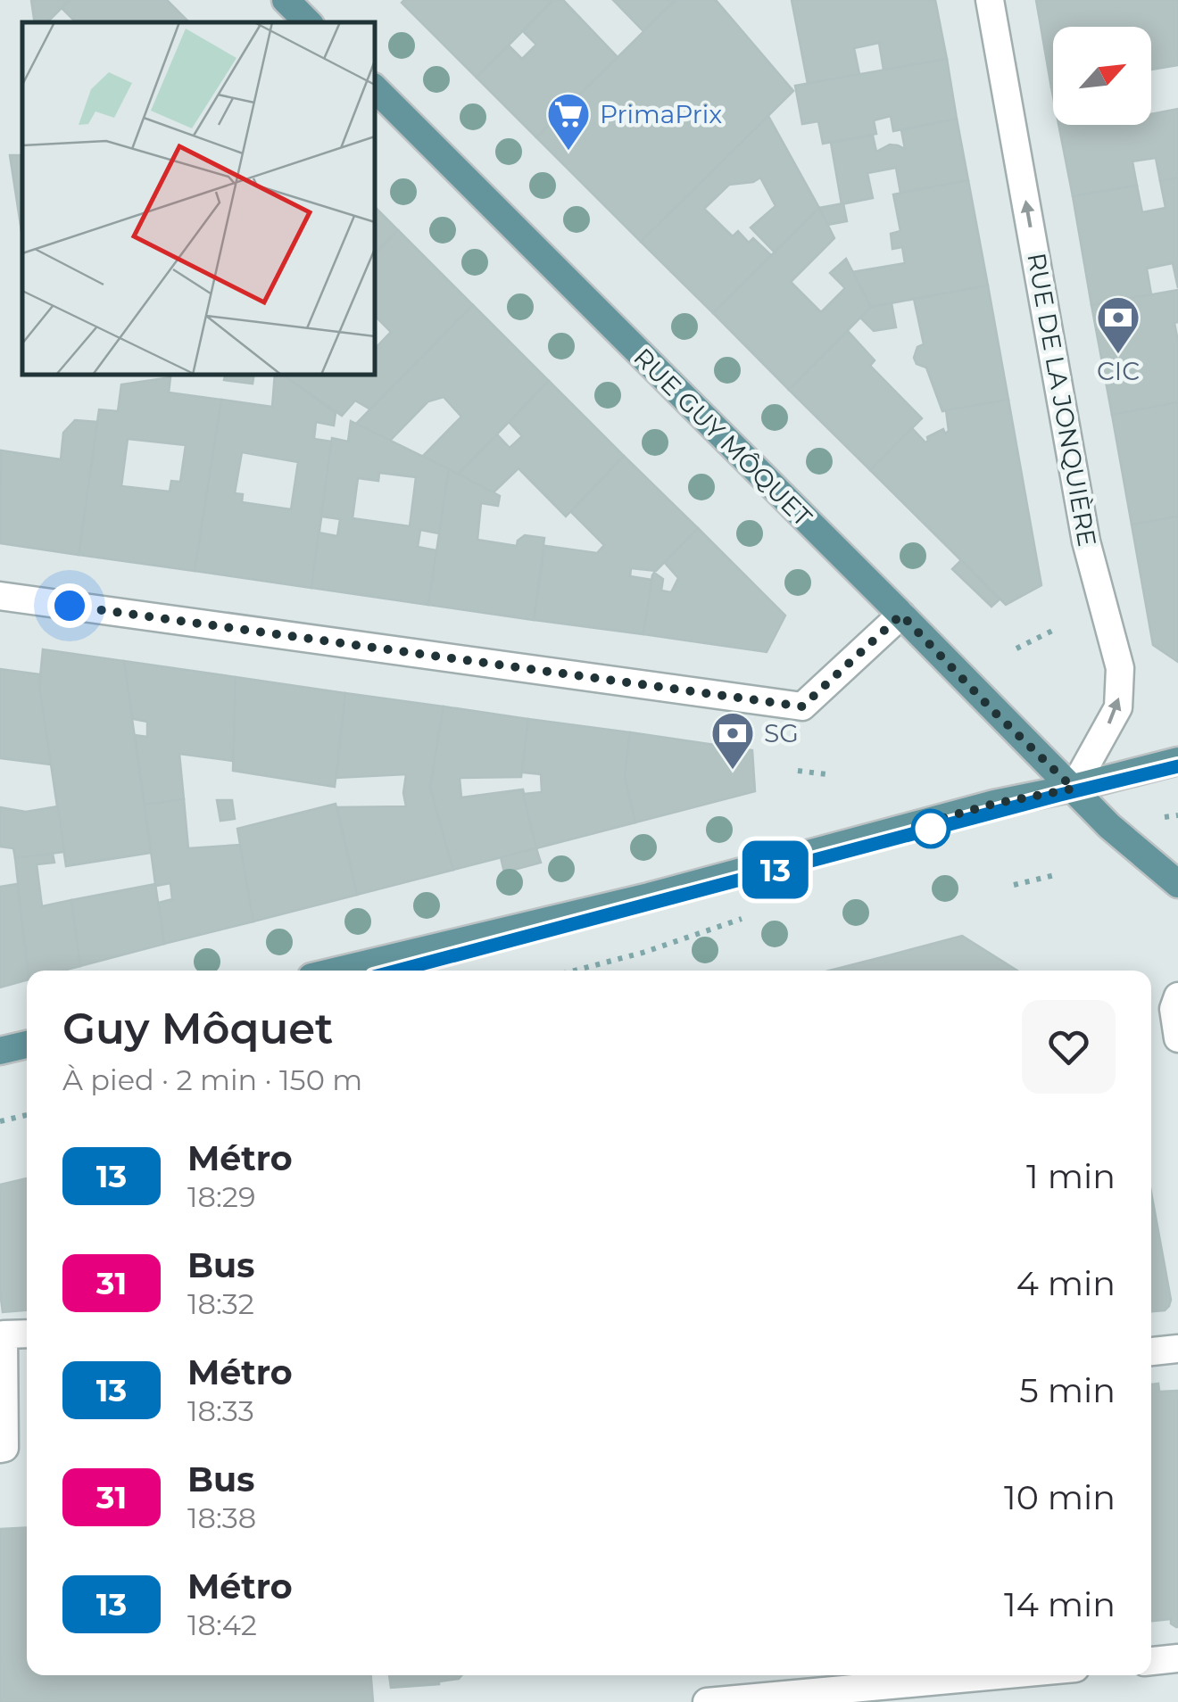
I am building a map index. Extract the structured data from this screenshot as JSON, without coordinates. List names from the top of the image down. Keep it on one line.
{"streets":{"main road":["RUE GUY MÔQUET"],"street":["RUE DE LA JONQUIÈRE"]},"crossings":[["RUE DE LA JONQUIÈRE","RUE GUY MÔQUET"]],"one_way":["RUE DE LA JONQUIÈRE"],"places":{"supermarket":["PrimaPrix"],"bank":["CIC","SG"]},"lines":["metro line 13"],"north":"top right","page":{"on_map":"13","heading":["Guy Môquet","À pied · 2 min · 150 m"],"list":[{"mark":"13","name":"Métro","note":"18:29","value":"1 min"},{"mark":"31","name":"Bus","note":"18:32","value":"4 min"},{"mark":"13","name":"Métro","note":"18:33","value":"5 min"},{"mark":"31","name":"Bus","note":"18:38","value":"10 min"},{"mark":"13","name":"Métro","note":"18:42","value":"14 min"}]}}
